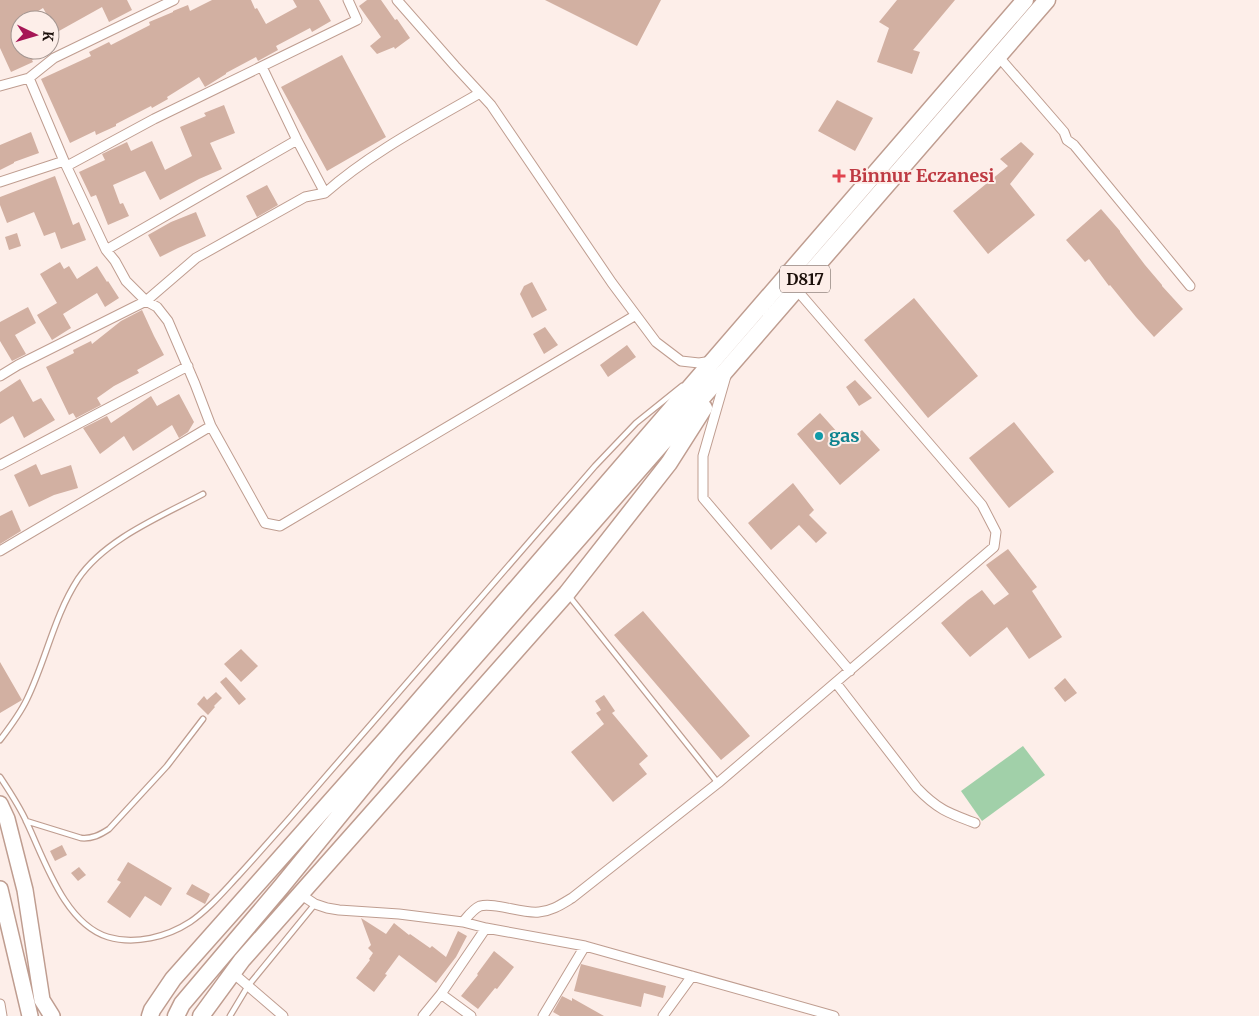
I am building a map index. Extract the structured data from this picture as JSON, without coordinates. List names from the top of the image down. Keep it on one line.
{"streets":{"highway":["D817"]},"places":{"health":["Binnur Eczanesi"],"other":["gas"]},"north":"right"}
